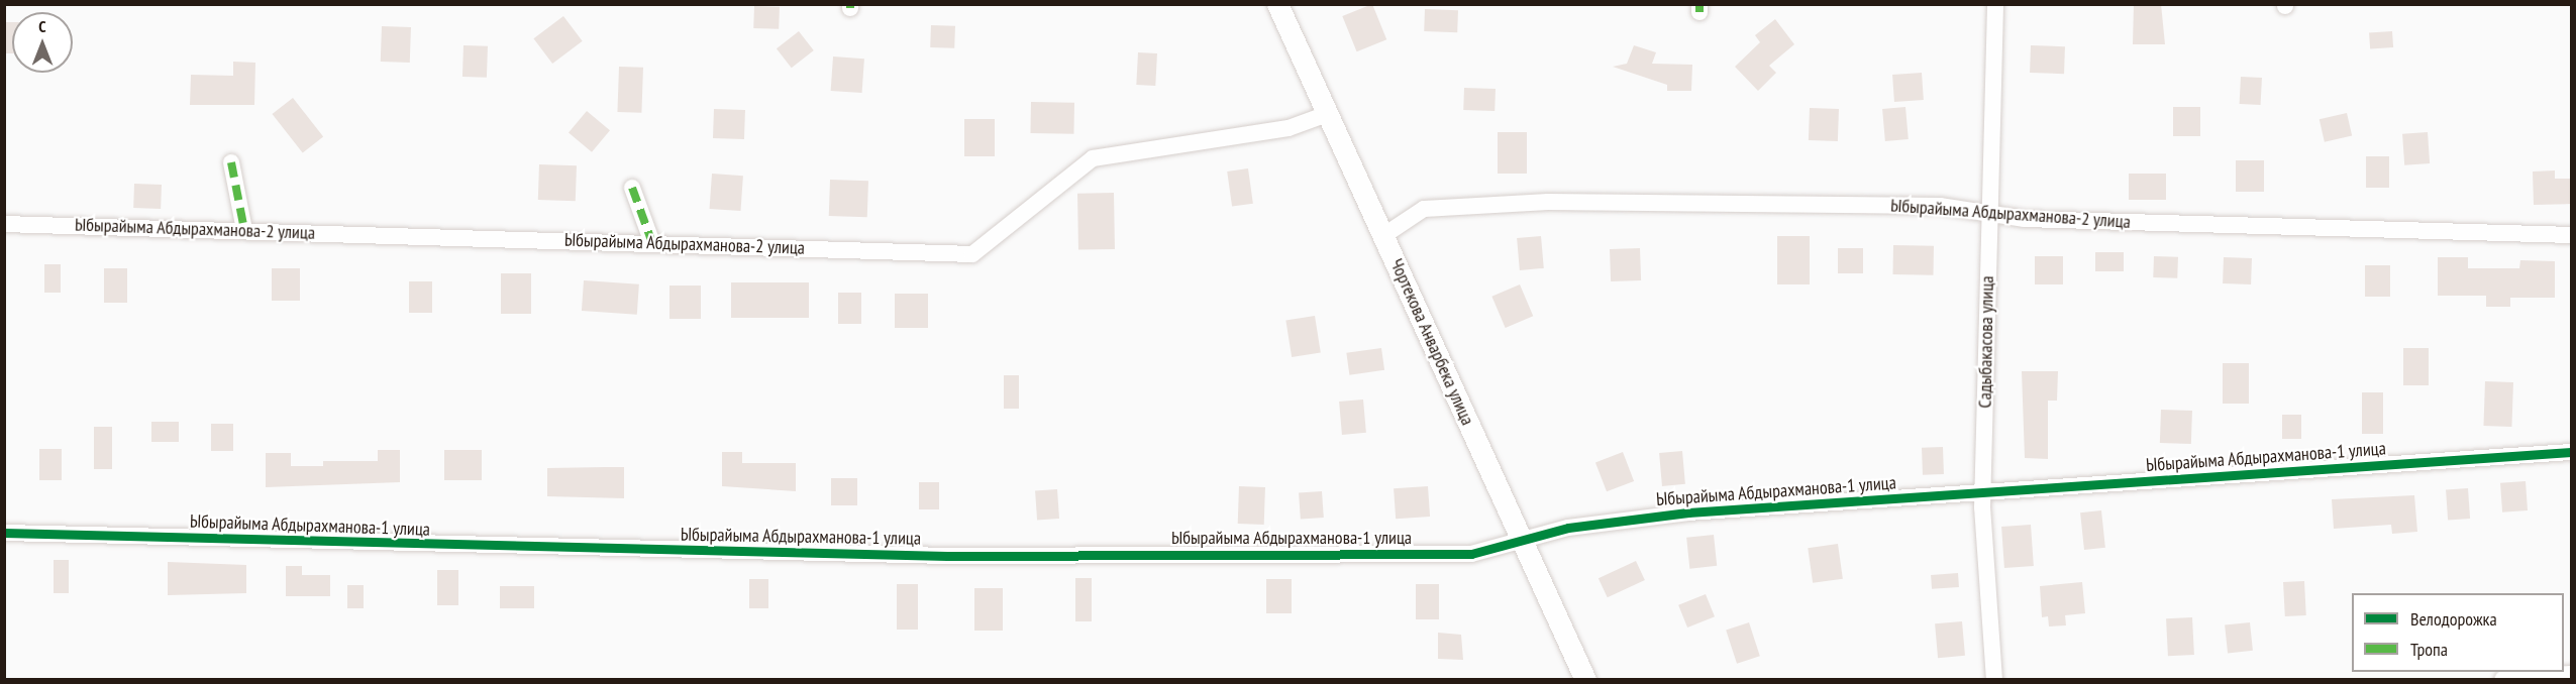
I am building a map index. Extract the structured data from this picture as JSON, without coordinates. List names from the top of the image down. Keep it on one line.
{"streets":{"street":["Ыбырайыма Абдырахманова-2 улица","Чортекова Анварбека улица","Садыбакасова улица","Ыбырайыма Абдырахманова-1 улица"]},"crossings":[["Ыбырайыма Абдырахманова-2 улица","Чортекова Анварбека улица"],["Ыбырайыма Абдырахманова-2 улица","Садыбакасова улица"],["Чортекова Анварбека улица","Ыбырайыма Абдырахманова-1 улица"],["Садыбакасова улица","Ыбырайыма Абдырахманова-1 улица"]],"legend":["Велодорожка","Тропа"],"north":"top"}
